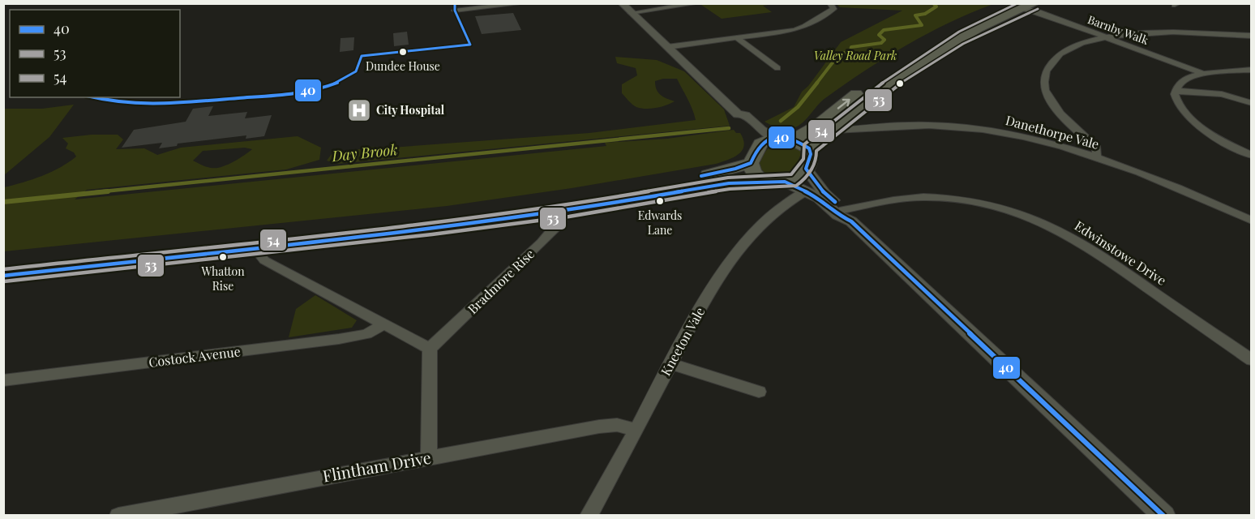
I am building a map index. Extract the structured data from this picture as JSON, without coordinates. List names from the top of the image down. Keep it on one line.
{"streets":{"street":["Barnby Walk","Danethorpe Vale","Edwinstowe Drive","Bradmore Rise","Kneeton Vale","Costock Avenue","Flintham Drive"]},"crossings":[["Kneeton Vale","Flintham Drive"]],"water":["Day Brook"],"parks":["Valley Road Park"],"places":{"other":["Dundee House","Edwards Lane","Whatton Rise"],"hospital":["City Hospital"]},"lines":["transit line 40","transit line 54","transit line 53"],"legend":["40","53","54"]}
